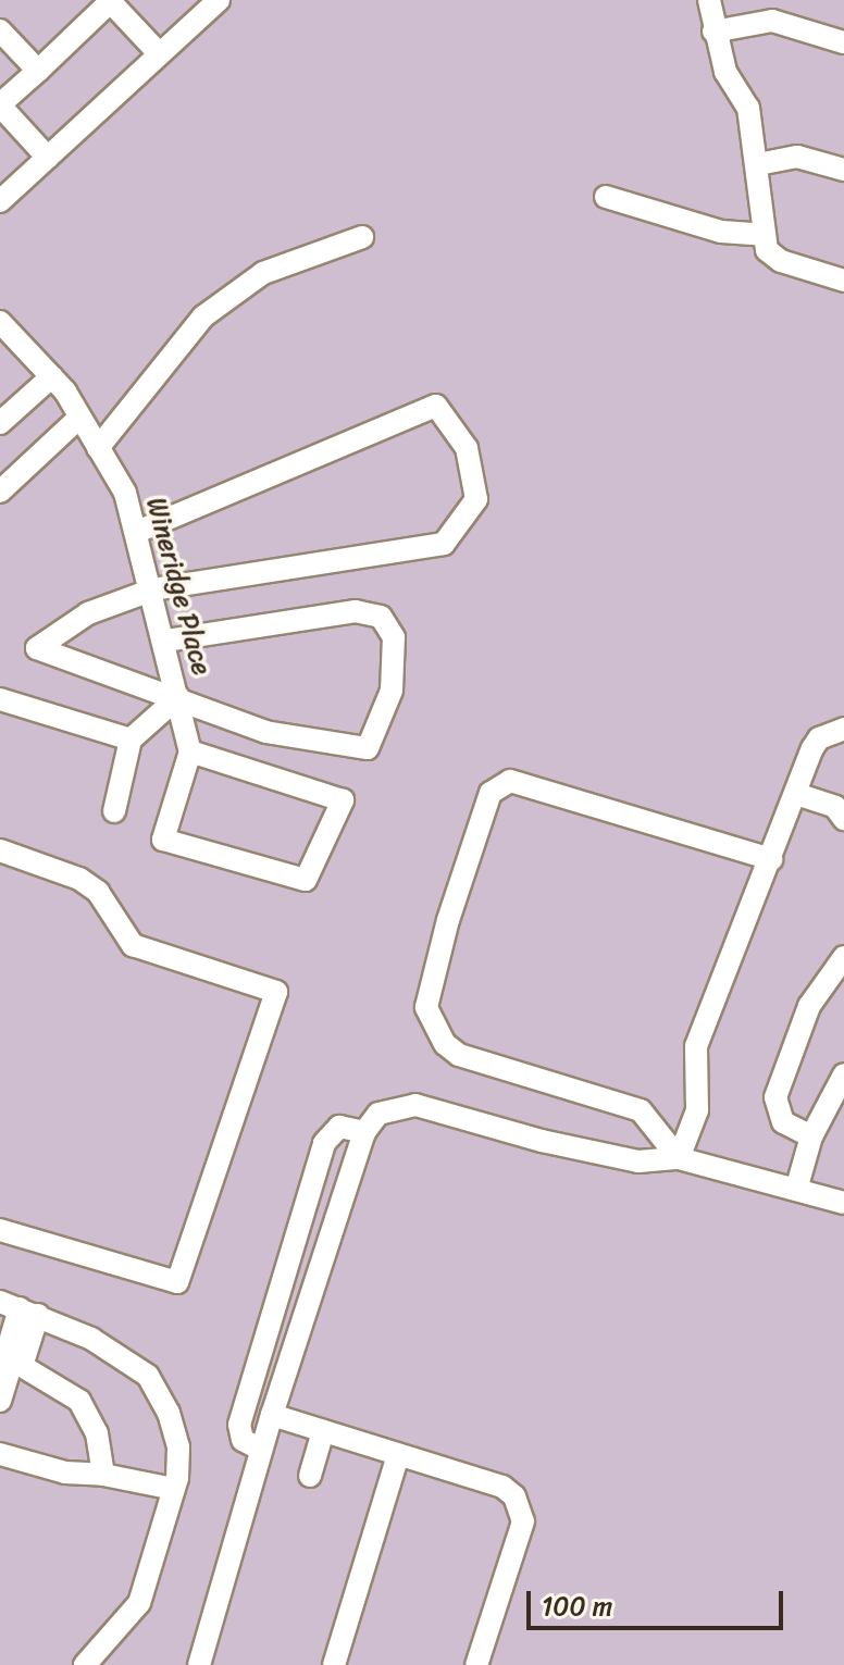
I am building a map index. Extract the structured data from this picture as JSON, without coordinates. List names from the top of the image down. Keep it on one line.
{"streets":{"street":["Wineridge Place"]},"scale_bar":"100 m"}
